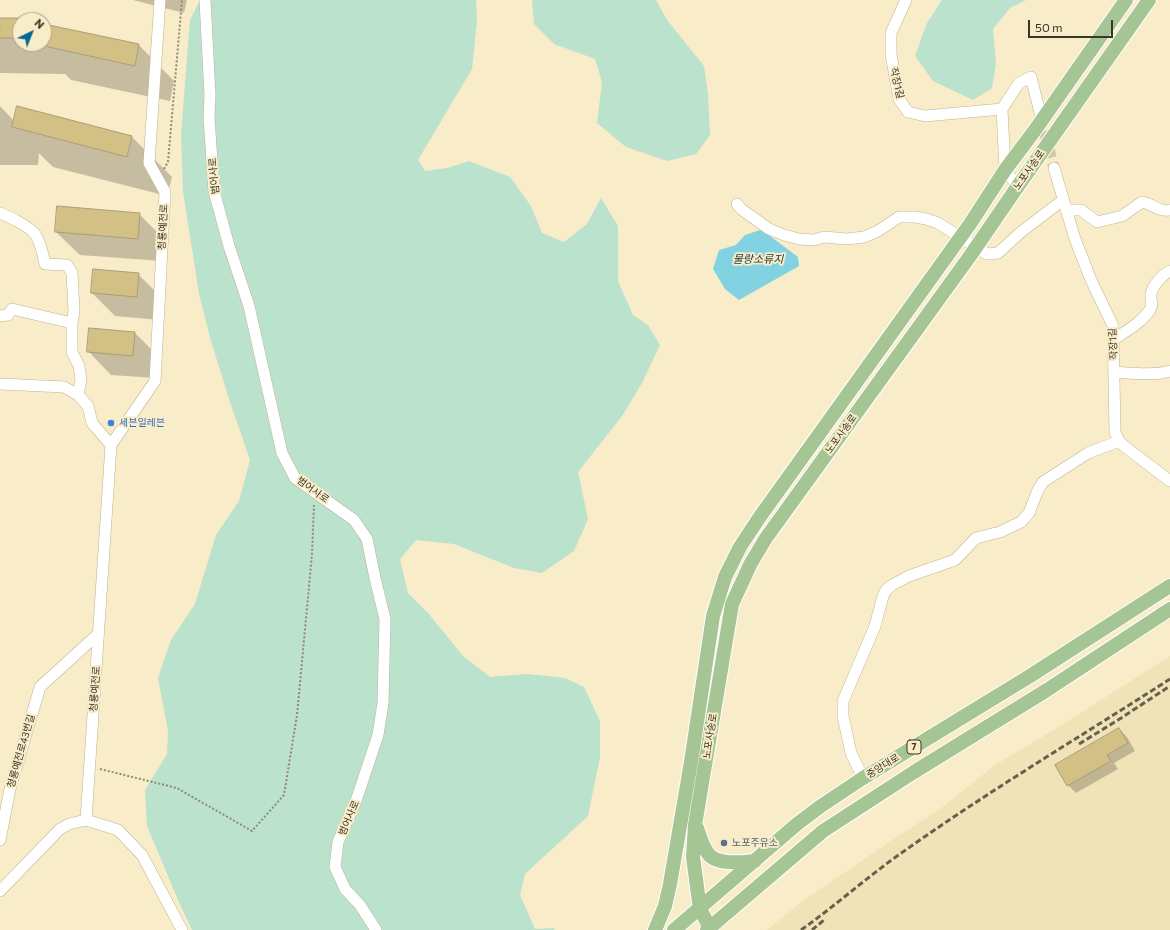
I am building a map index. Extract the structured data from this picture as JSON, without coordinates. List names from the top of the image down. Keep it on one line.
{"streets":{"main road":["노포사송로","7","중앙대로"],"street":["작장1길","범어사로","청룡예전로","청룡예전로43번길"]},"crossings":[["노포사송로","7"],["노포사송로","중앙대로"],["청룡예전로","청룡예전로43번길"]],"water":["물랑소류지"],"places":["세븐일레븐","노포주유소"],"scale_bar":"50 m","north":"top right"}
